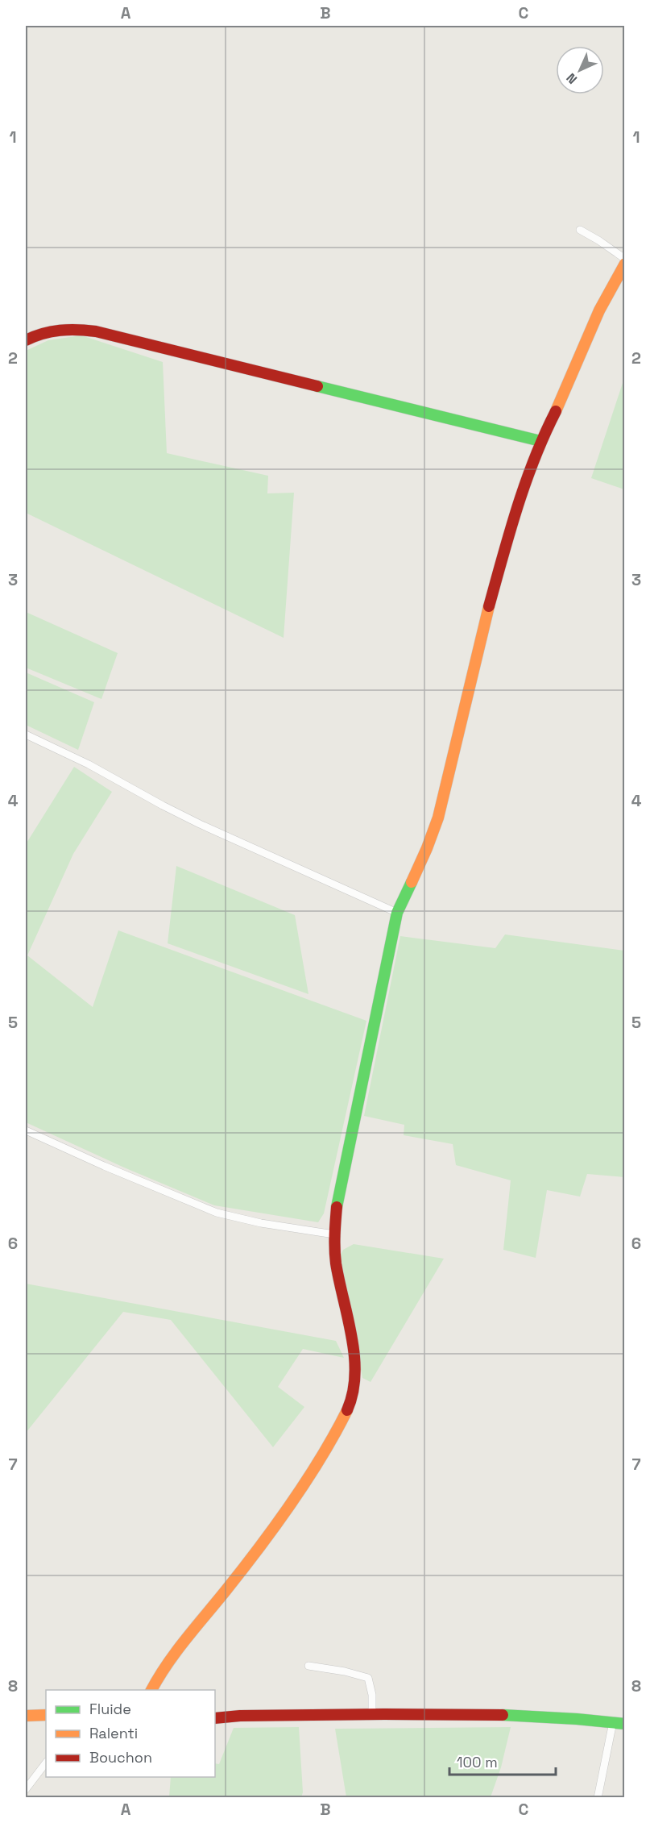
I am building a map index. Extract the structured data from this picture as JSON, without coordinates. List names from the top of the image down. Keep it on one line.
{"legend":["Fluide","Ralenti","Bouchon"],"scale_bar":"100 m","north":"bottom left","grid":{"columns":["A","B","C"],"rows":["1","2","3","4","5","6","7","8"]}}
